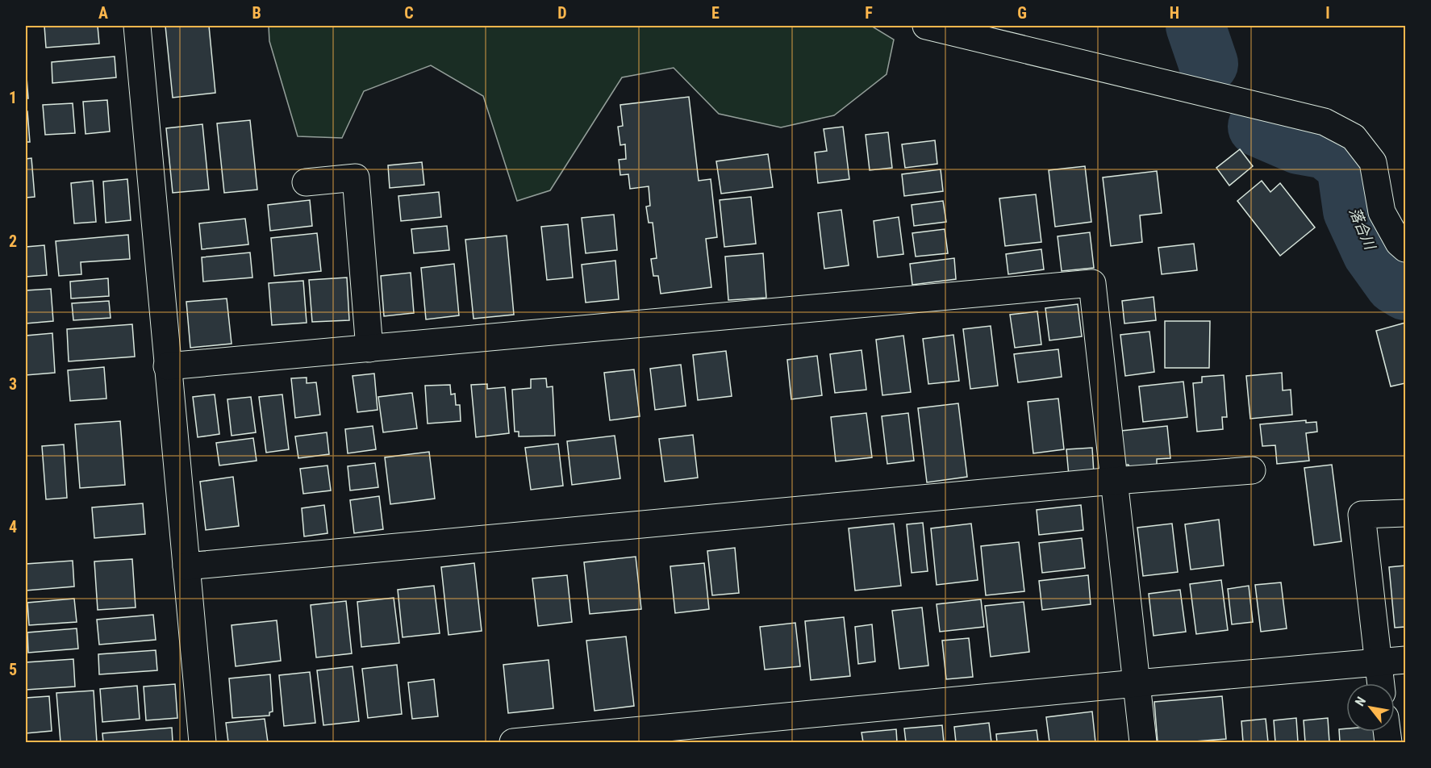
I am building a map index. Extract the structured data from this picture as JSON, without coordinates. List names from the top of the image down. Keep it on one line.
{"water":["落合川"],"north":"top left","grid":{"columns":["A","B","C","D","E","F","G","H","I"],"rows":["1","2","3","4","5"]}}
